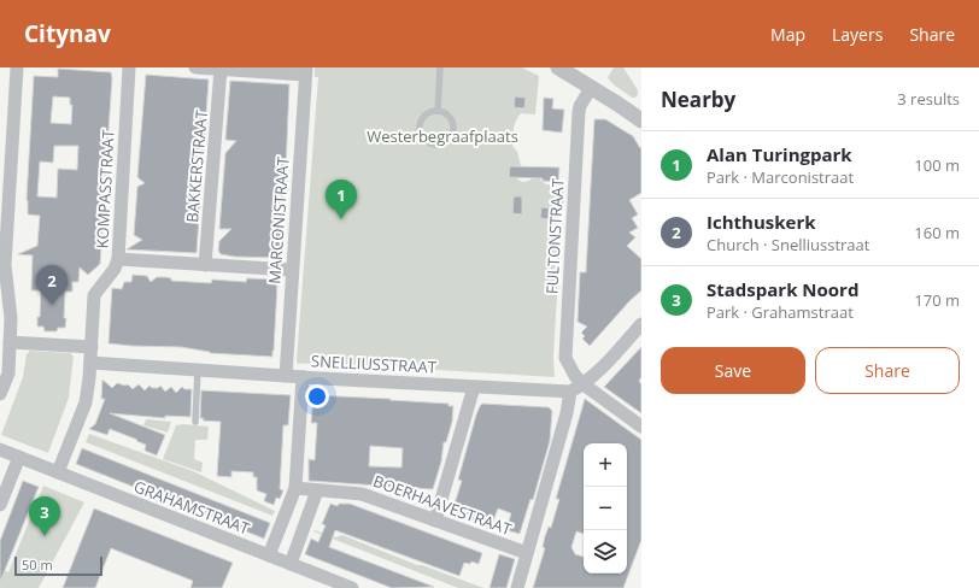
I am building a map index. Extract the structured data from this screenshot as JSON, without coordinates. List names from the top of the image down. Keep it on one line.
{"streets":{"street":["BAKKERSTRAAT","KOMPASSTRAAT","MARCONISTRAAT","FULTONSTRAAT","SNELLIUSSTRAAT","BOERHAAVESTRAAT","GRAHAMSTRAAT"]},"crossings":[["KOMPASSTRAAT","SNELLIUSSTRAAT"],["KOMPASSTRAAT","GRAHAMSTRAAT"],["MARCONISTRAAT","SNELLIUSSTRAAT"]],"parks":["Westerbegraafplaats"],"scale_bar":"50 m","page":{"header":"Citynav","nav":["Map","Layers","Share"],"heading":["Nearby","3 results"],"list":[{"mark":"1","name":"Alan Turingpark","note":"Park · Marconistraat","value":"100 m"},{"mark":"2","name":"Ichthuskerk","note":"Church · Snelliusstraat","value":"160 m"},{"mark":"3","name":"Stadspark Noord","note":"Park · Grahamstraat","value":"170 m"}],"pins":["1","2","3"],"buttons":["Save","Share"],"map_buttons":["+","−"],"scale":"50 m"}}
